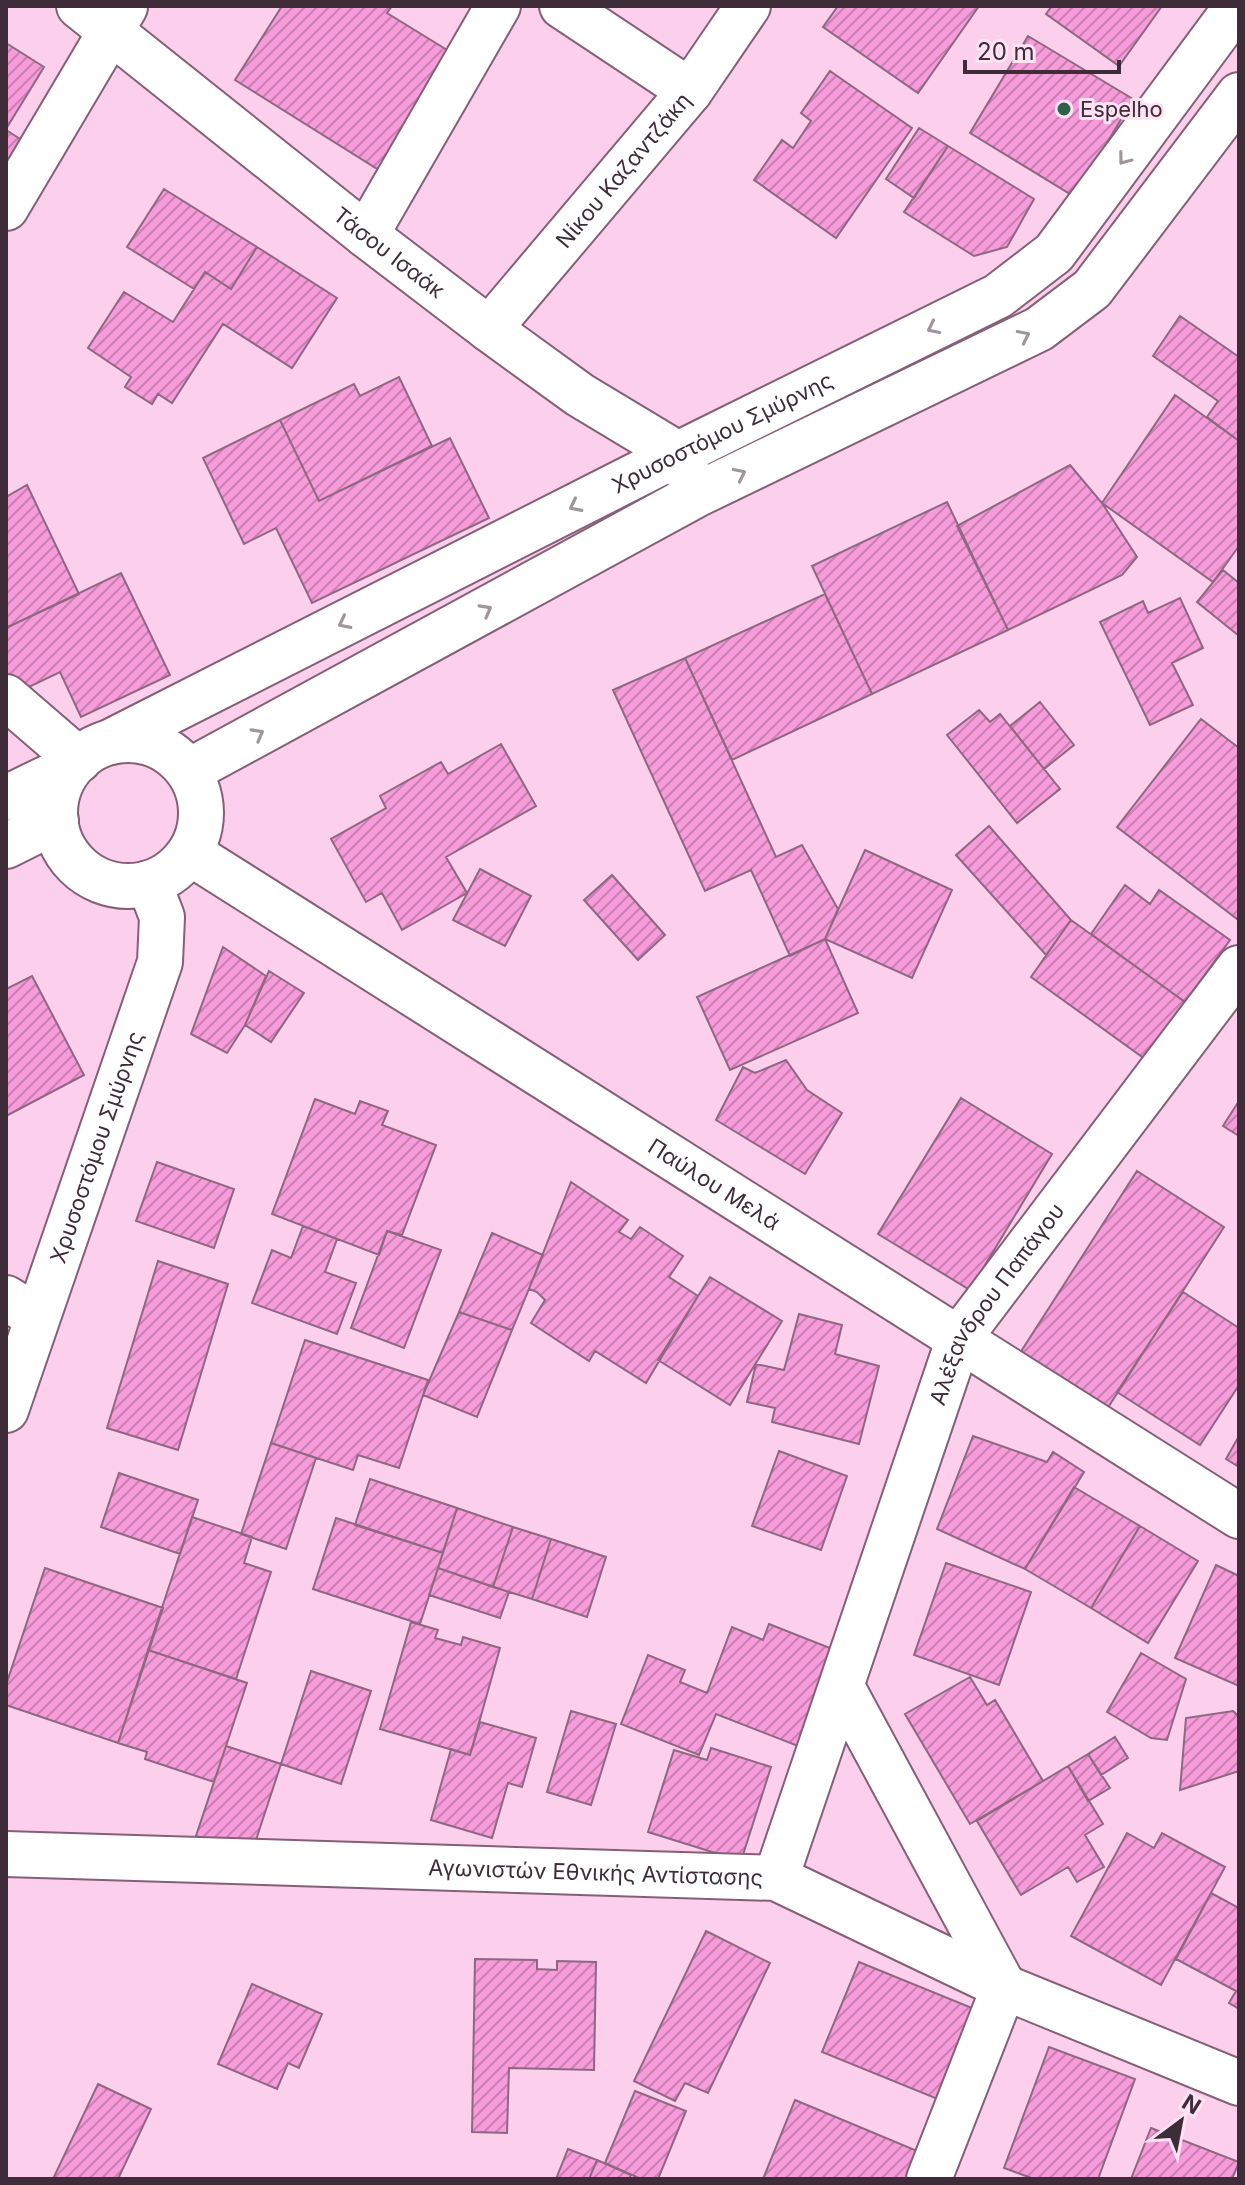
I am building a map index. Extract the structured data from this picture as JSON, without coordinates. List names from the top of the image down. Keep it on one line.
{"streets":{"street":["Νίκου Καζαντζάκη","Τάσου Ισαάκ","Χρυσοστόμου Σμύρνης","Παύλου Μελά","Αλέξανδρου Παπάγου","Αγωνιστών Εθνικής Αντίστασης"]},"crossings":[["Νίκου Καζαντζάκη","Τάσου Ισαάκ"],["Τάσου Ισαάκ","Χρυσοστόμου Σμύρνης"],["Χρυσοστόμου Σμύρνης","Παύλου Μελά"],["Παύλου Μελά","Αλέξανδρου Παπάγου"],["Αλέξανδρου Παπάγου","Αγωνιστών Εθνικής Αντίστασης"]],"places":["Espelho"],"scale_bar":"20 m","north":"top right"}
